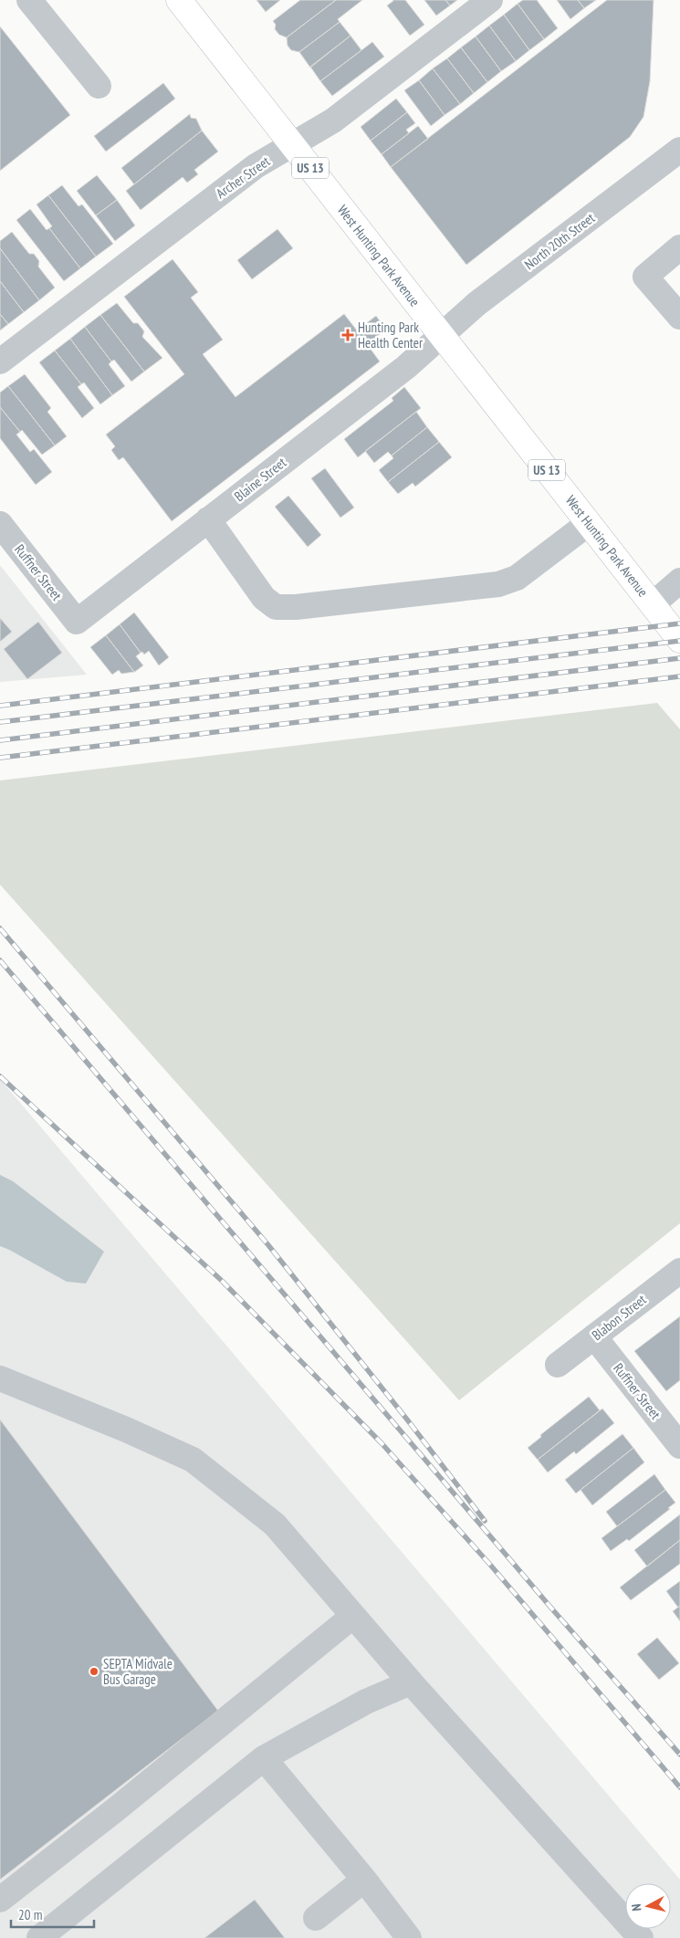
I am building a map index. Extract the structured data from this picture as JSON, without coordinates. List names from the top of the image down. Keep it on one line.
{"streets":{"main road":["US 13","West Hunting Park Avenue"],"street":["Archer Street","North 20th Street","Blaine Street","Ruffner Street","Blabon Street"]},"crossings":[["Archer Street","West Hunting Park Avenue"],["North 20th Street","West Hunting Park Avenue"],["North 20th Street","Blaine Street"],["West Hunting Park Avenue","Blaine Street"],["Blaine Street","Ruffner Street"],["Ruffner Street","Blabon Street"]],"places":{"health":["Hunting Park Health Center"],"other":["SEPTA Midvale Bus Garage"]},"scale_bar":"20 m","north":"left"}
